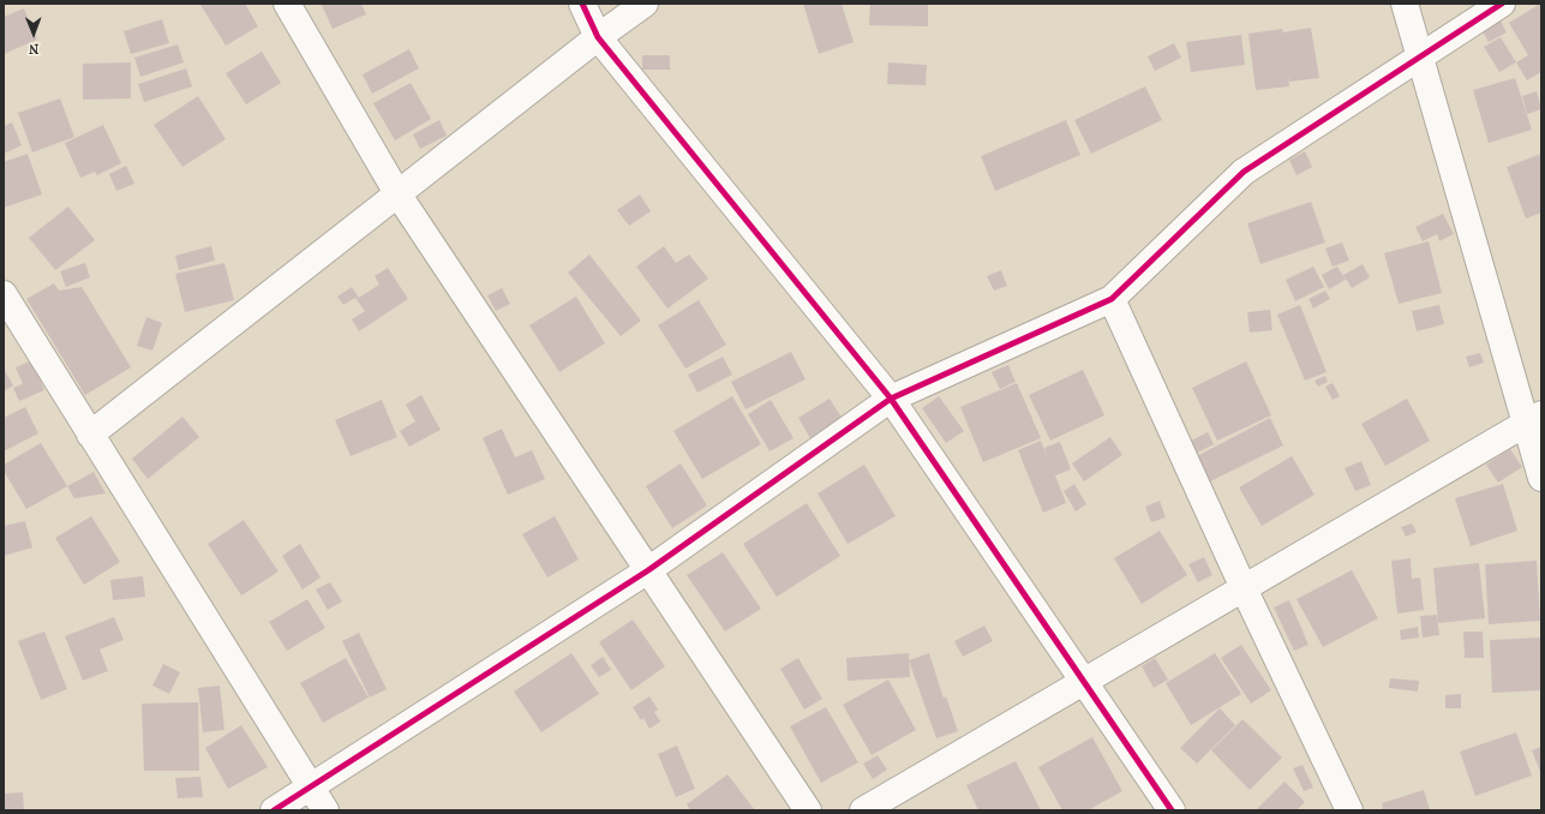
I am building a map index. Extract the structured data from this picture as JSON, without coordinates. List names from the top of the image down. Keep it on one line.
{"north":"bottom"}
